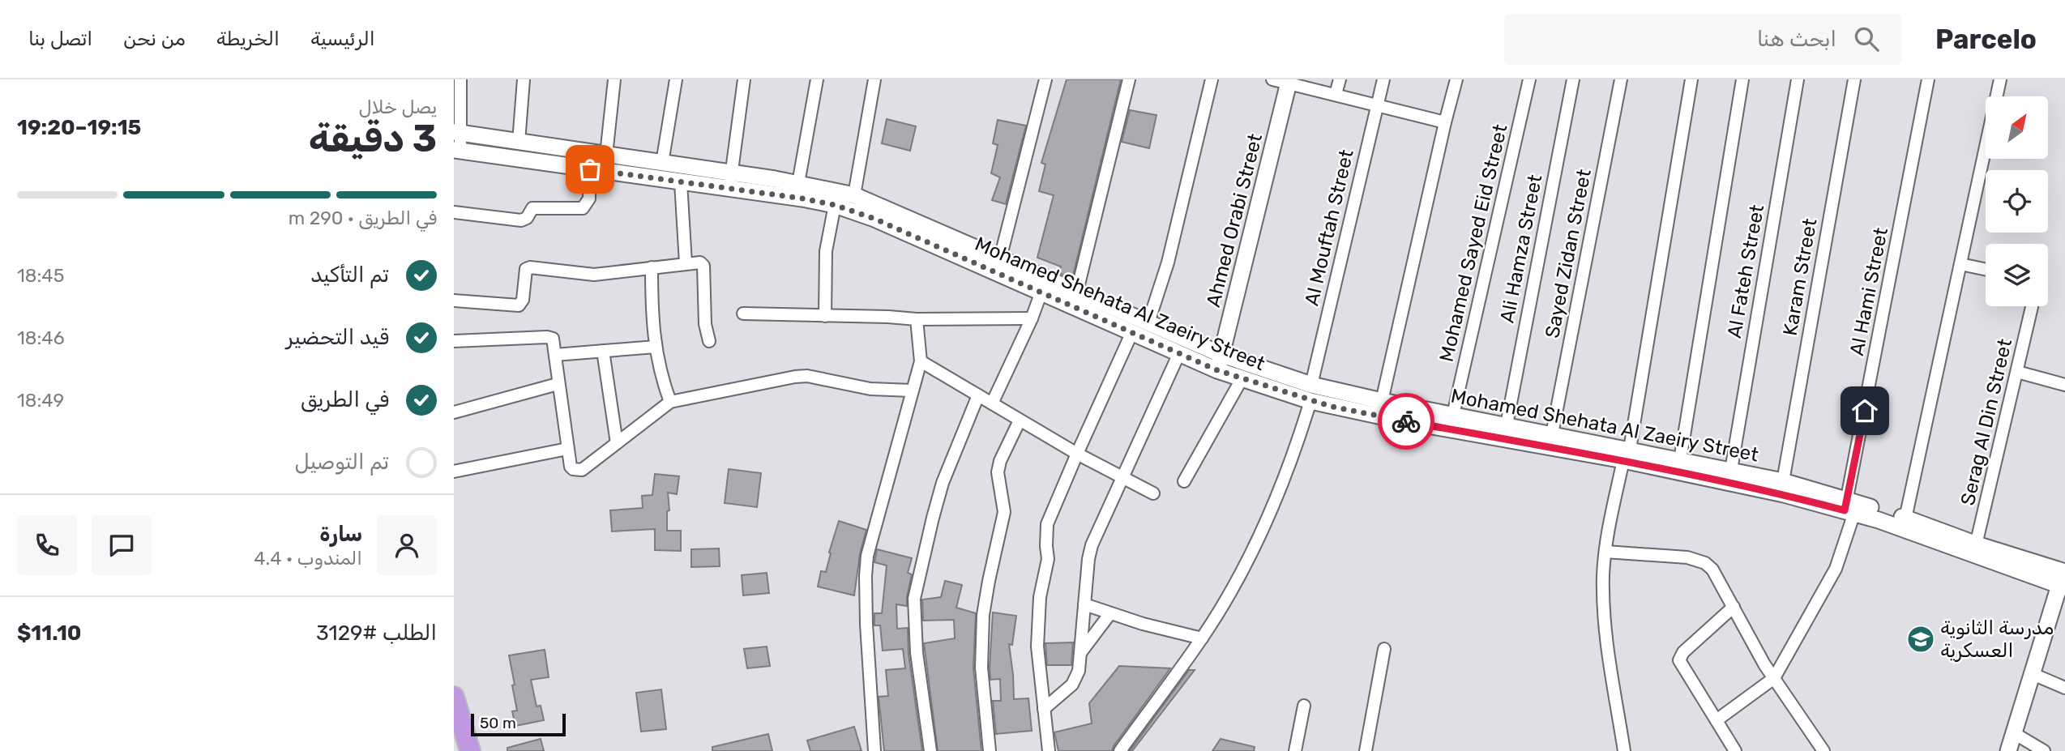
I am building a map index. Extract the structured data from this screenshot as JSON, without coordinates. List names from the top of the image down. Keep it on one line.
{"streets":{"street":["Ahmed Orabi Street","Al Mouftah Street","Mohamed Sayed Eid Street","Ali Hamza Street","Sayed Zidan Street","Al Fateh Street","Karam Street","Al Hami Street","Mohamed Shehata Al Zaeiry Street","Serag Al Din Street"]},"crossings":[["Ahmed Orabi Street","Mohamed Shehata Al Zaeiry Street"],["Al Mouftah Street","Mohamed Shehata Al Zaeiry Street"],["Mohamed Sayed Eid Street","Mohamed Shehata Al Zaeiry Street"],["Ali Hamza Street","Mohamed Shehata Al Zaeiry Street"],["Sayed Zidan Street","Mohamed Shehata Al Zaeiry Street"],["Al Fateh Street","Mohamed Shehata Al Zaeiry Street"],["Karam Street","Mohamed Shehata Al Zaeiry Street"],["Al Hami Street","Mohamed Shehata Al Zaeiry Street"],["Mohamed Shehata Al Zaeiry Street","Serag Al Din Street"]],"places":{"school or university":["مدرسة الثانوية العسكرية"]},"scale_bar":"50 m","north":"top right","page":{"header":"Parcelo","search":"ابحث هنا","nav":["الرئيسية","الخريطة","من نحن","اتصل بنا"],"heading":["3 دقيقة","يصل خلال","19:15–19:20"],"panel":["سارة","المندوب · 4.4","الطلب #3129","$11.10"],"bar":"في الطريق · 290 m","list":[["تم التأكيد","18:45"],["قيد التحضير","18:46"],["في الطريق","18:49"],"تم التوصيل"],"scale":"50 m"}}
